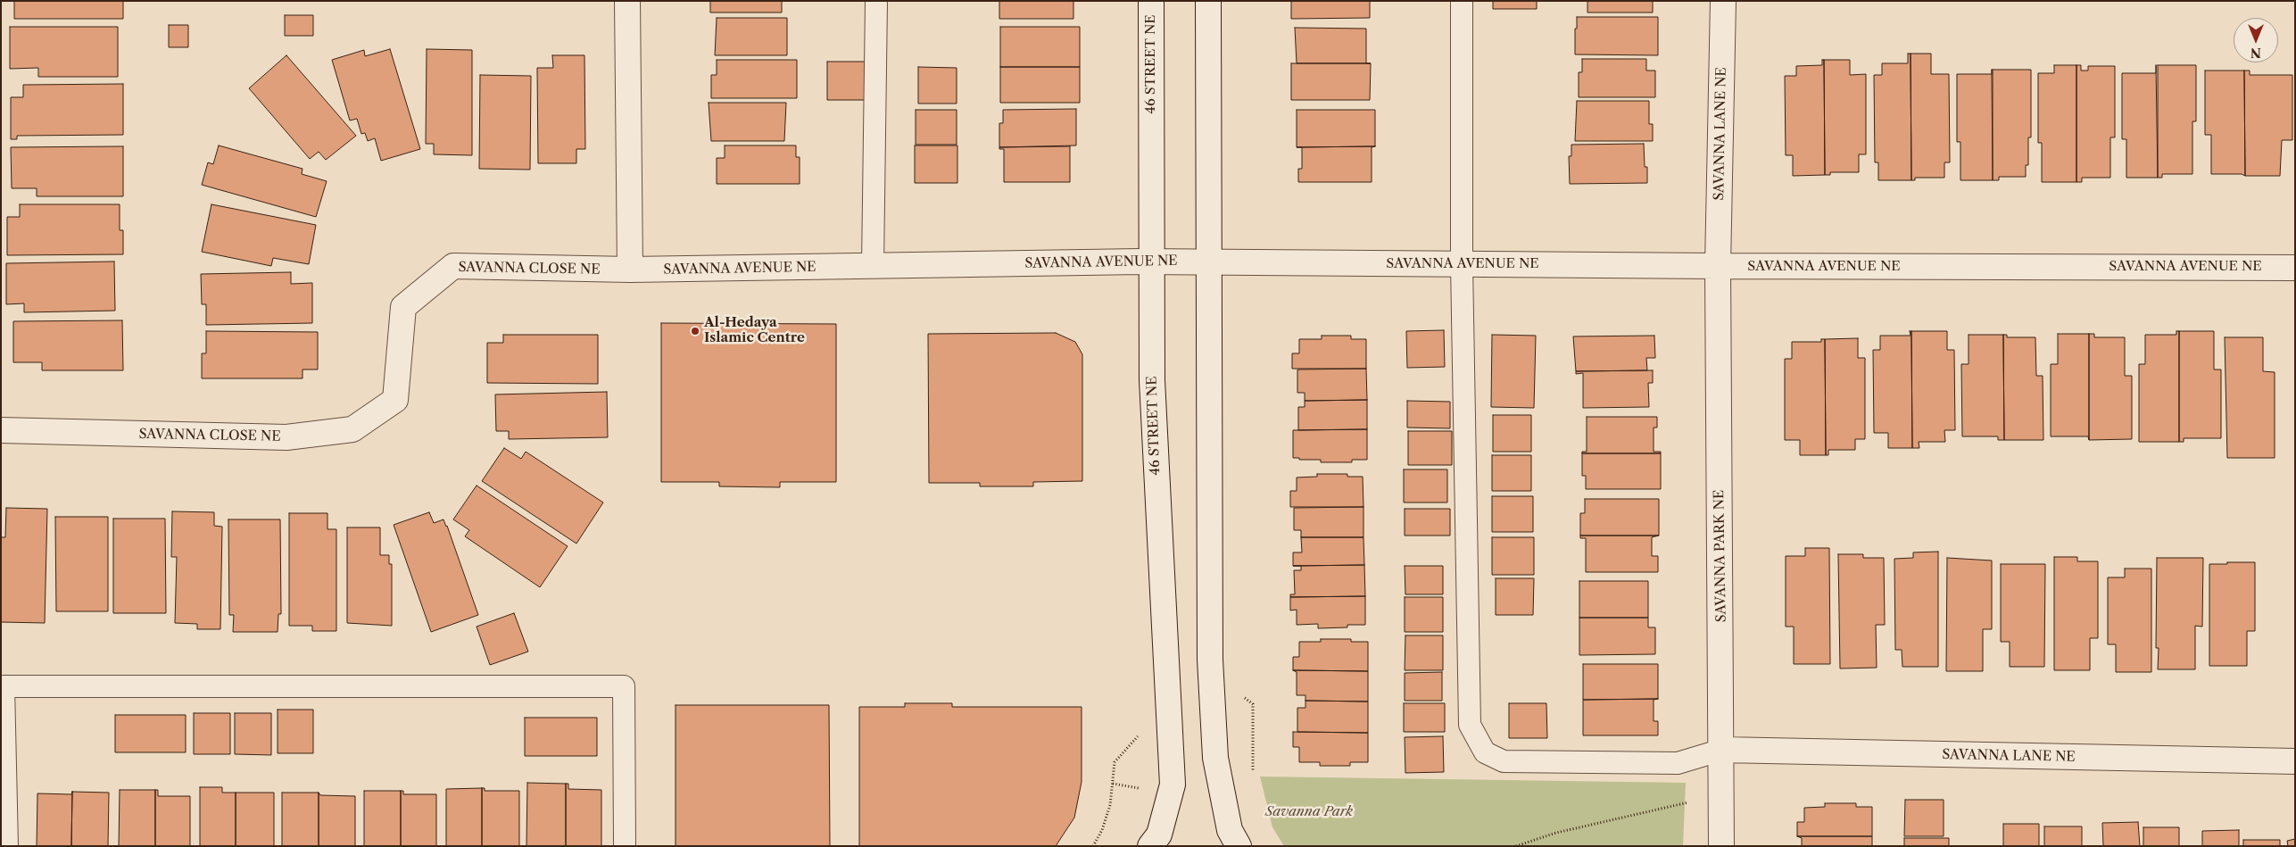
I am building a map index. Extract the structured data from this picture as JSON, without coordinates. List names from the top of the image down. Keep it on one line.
{"streets":{"street":["46 STREET NE","SAVANNA LANE NE","SAVANNA AVENUE NE","SAVANNA CLOSE NE","SAVANNA PARK NE"]},"crossings":[["46 STREET NE","SAVANNA AVENUE NE"],["SAVANNA LANE NE","SAVANNA AVENUE NE"],["SAVANNA LANE NE","SAVANNA PARK NE"],["SAVANNA AVENUE NE","SAVANNA CLOSE NE"],["SAVANNA AVENUE NE","SAVANNA PARK NE"]],"parks":["Savanna Park"],"places":["Al-Hedaya Islamic Centre"],"north":"bottom"}
